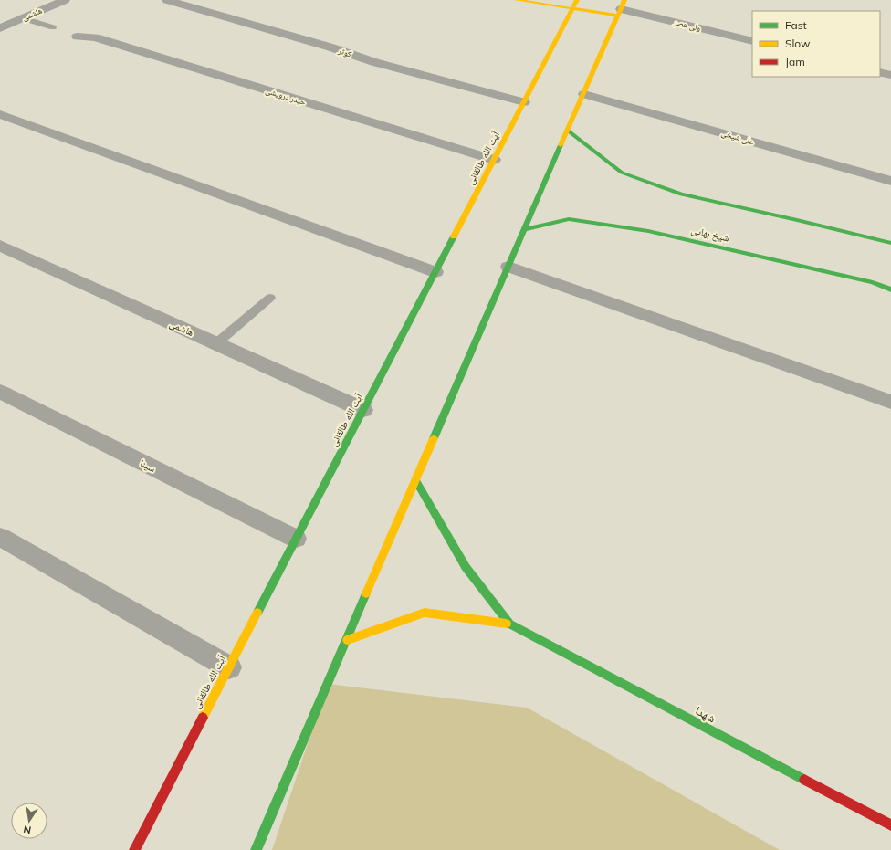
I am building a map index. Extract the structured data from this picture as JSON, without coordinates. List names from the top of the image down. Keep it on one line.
{"streets":{"main road":["آیت الله طالقانی","شیخ بهایی","شهدا"],"street":["هاشمی","ولی عصر","کوثر","حیدر درویشی","علی شیخی","سینا"]},"crossings":[["هاشمی","آیت الله طالقانی"],["کوثر","آیت الله طالقانی"],["حیدر درویشی","آیت الله طالقانی"],["آیت الله طالقانی","سینا"]],"legend":["Fast","Slow","Jam"],"north":"bottom"}
